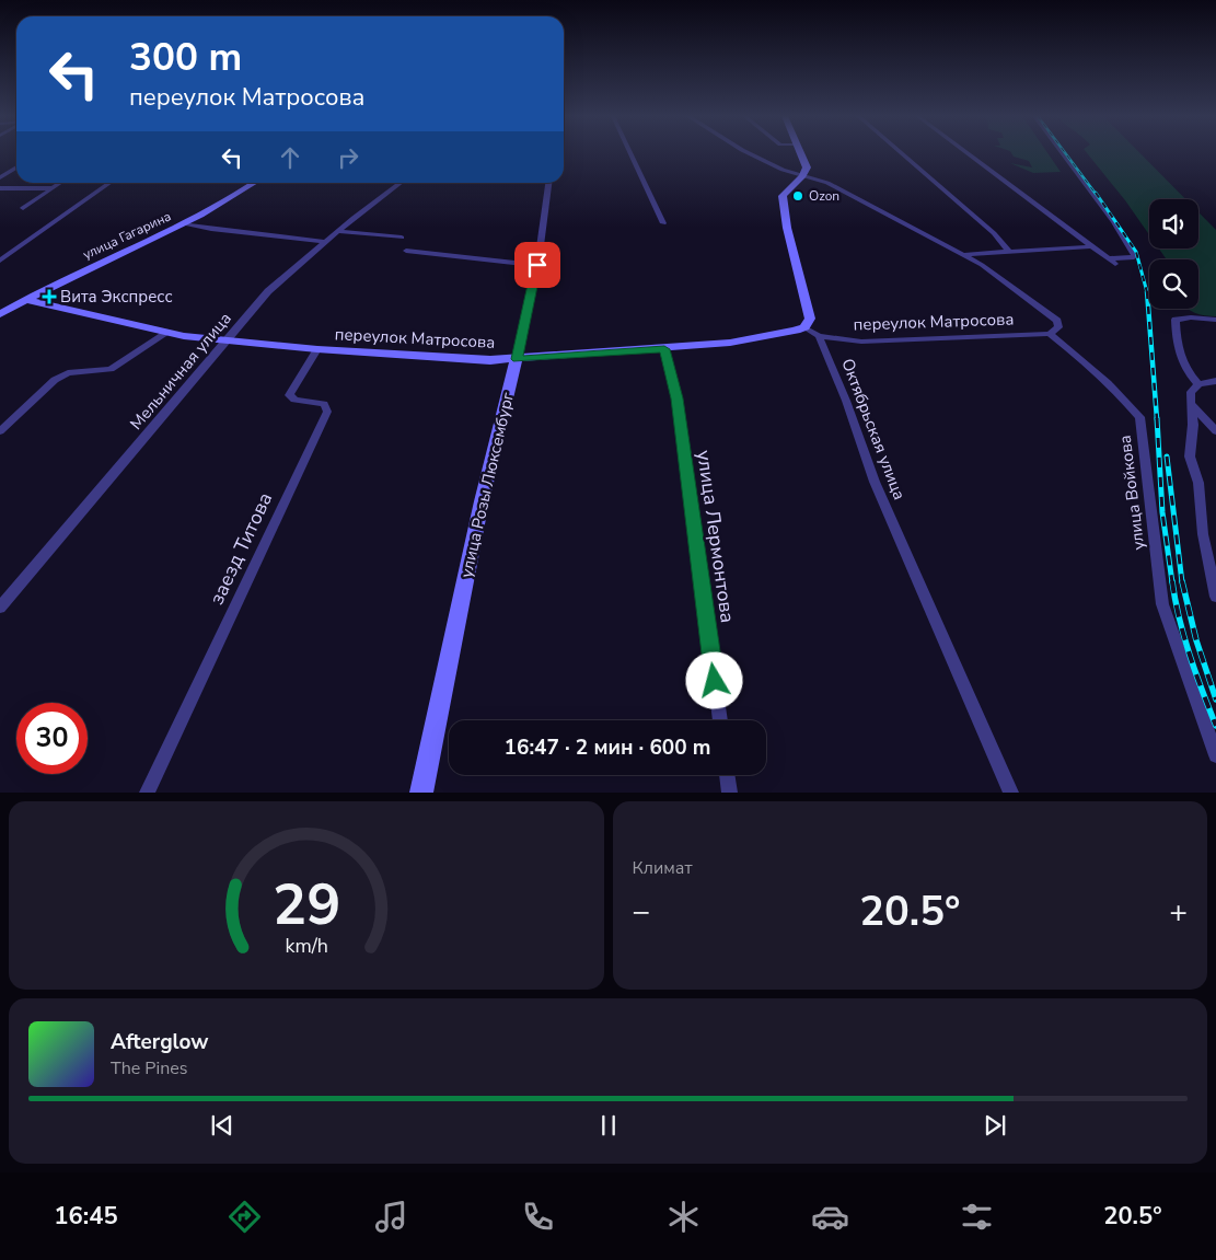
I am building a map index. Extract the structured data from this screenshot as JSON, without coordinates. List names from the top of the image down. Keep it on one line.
{"streets":{"main road":["улица Гагарина","переулок Матросова","улица Розы Люксембург"],"street":["Мельничная улица","Октябрьская улица","улица Войкова","улица Лермонтова","заезд Титова"]},"crossings":[["улица Гагарина","переулок Матросова"],["переулок Матросова","Мельничная улица"],["переулок Матросова","Октябрьская улица"],["переулок Матросова","улица Розы Люксембург"],["переулок Матросова","улица Войкова"],["переулок Матросова","улица Лермонтова"],["переулок Матросова","заезд Титова"]],"places":{"other":["Ozon"],"health":["Вита Экспресс"]},"page":{"turn":["300 m","переулок Матросова"],"limit":"30","trip":"16:47 · 2 мин · 600 m","tile":"Климат","heat":["−","20.5°","+"],"song":["Afterglow","The Pines"],"tabs":["16:45","20.5°"],"gauge":["29","km/h"]}}
